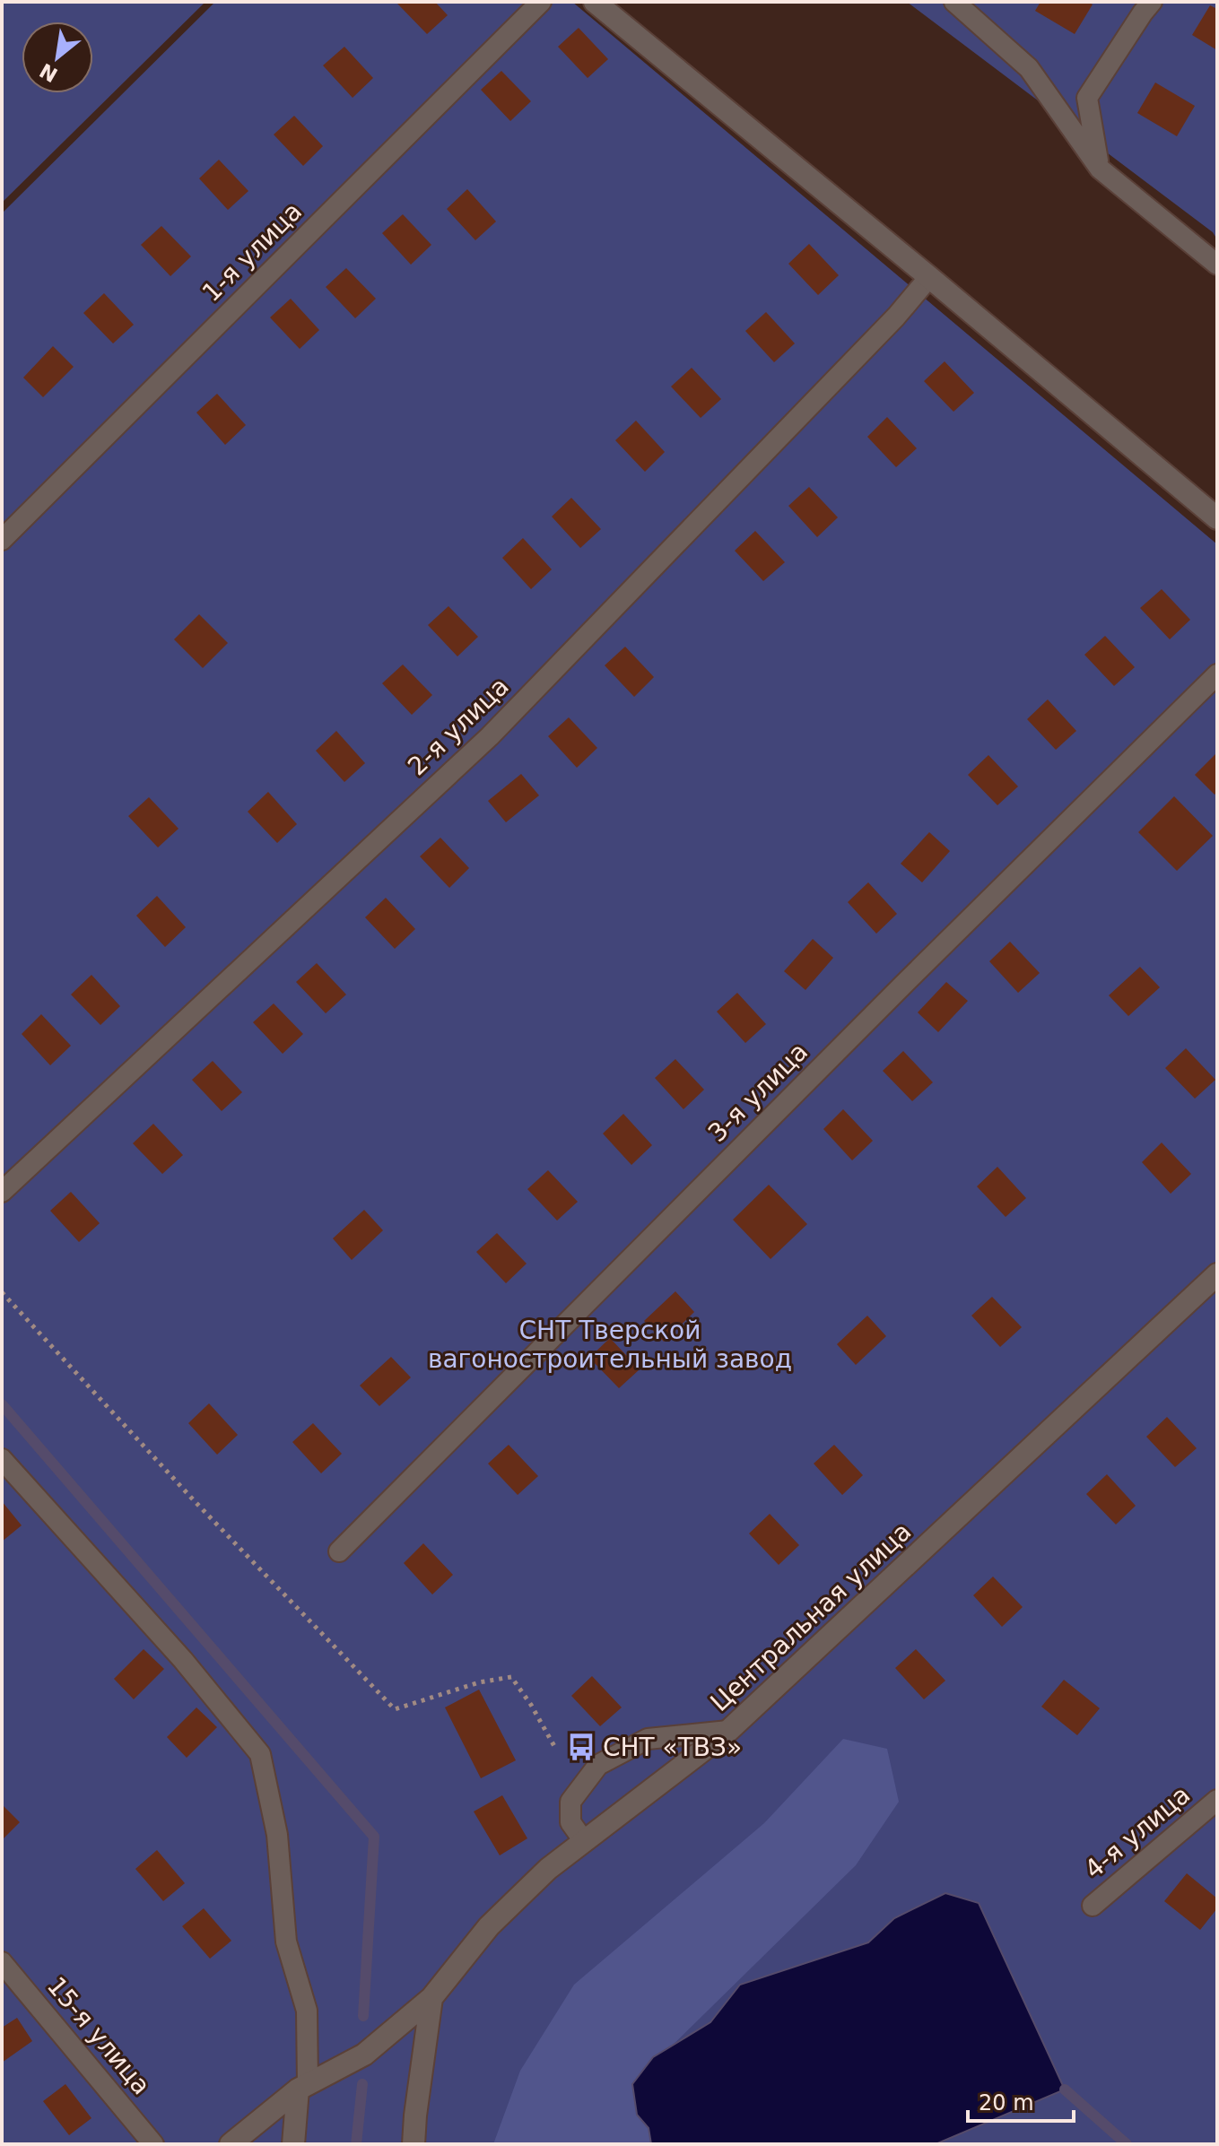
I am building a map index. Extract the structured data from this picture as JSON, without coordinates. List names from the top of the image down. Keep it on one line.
{"streets":{"street":["Центральная улица"],"lane":["1-я улица","2-я улица","3-я улица","4-я улица","15-я улица"]},"parks":["СНТ Тверской вагоностроительный завод"],"places":{"bus stop":["СНТ «ТВЗ»"]},"scale_bar":"20 m","north":"bottom left"}
